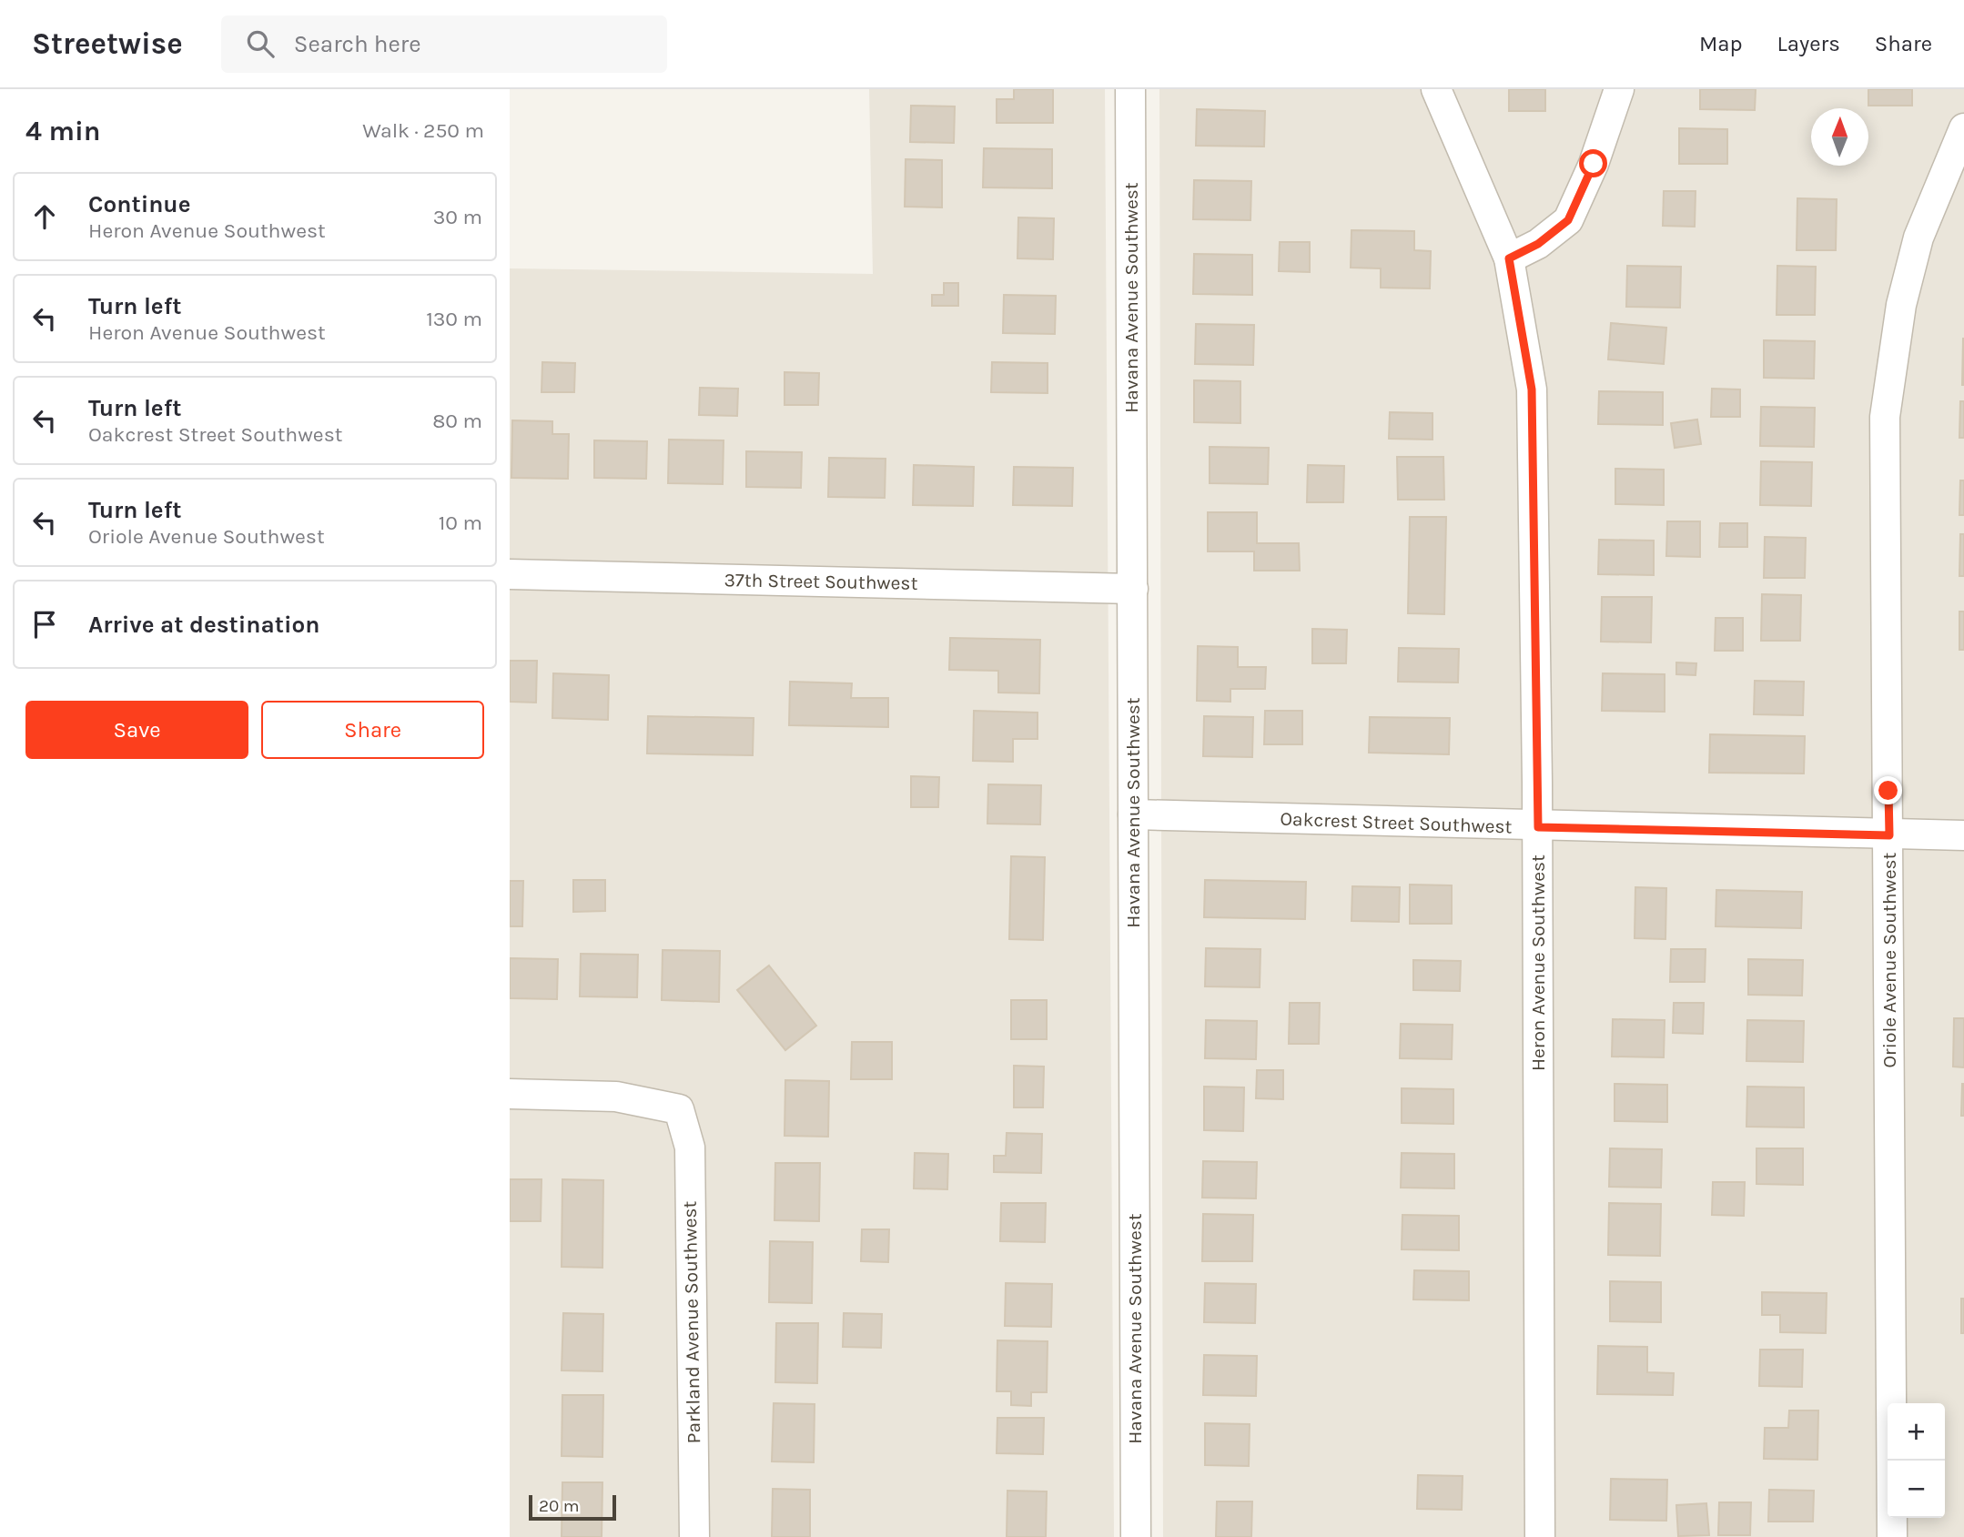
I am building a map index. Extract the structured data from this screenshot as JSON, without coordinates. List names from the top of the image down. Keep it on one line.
{"streets":{"street":["Havana Avenue Southwest","37th Street Southwest","Oakcrest Street Southwest","Oriole Avenue Southwest","Heron Avenue Southwest","Parkland Avenue Southwest"]},"crossings":[["Havana Avenue Southwest","37th Street Southwest"],["Havana Avenue Southwest","Oakcrest Street Southwest"],["Oakcrest Street Southwest","Oriole Avenue Southwest"],["Oakcrest Street Southwest","Heron Avenue Southwest"]],"scale_bar":"20 m","north":"top","page":{"header":"Streetwise","search":"Search here","nav":["Map","Layers","Share"],"heading":["4 min","Walk · 250 m"],"list":[["Continue","Heron Avenue Southwest","30 m"],["Turn left","Heron Avenue Southwest","130 m"],["Turn left","Oakcrest Street Southwest","80 m"],["Turn left","Oriole Avenue Southwest","10 m"],"Arrive at destination"],"buttons":["Save","Share"],"map_buttons":["+","−"],"scale":"20 m"}}
